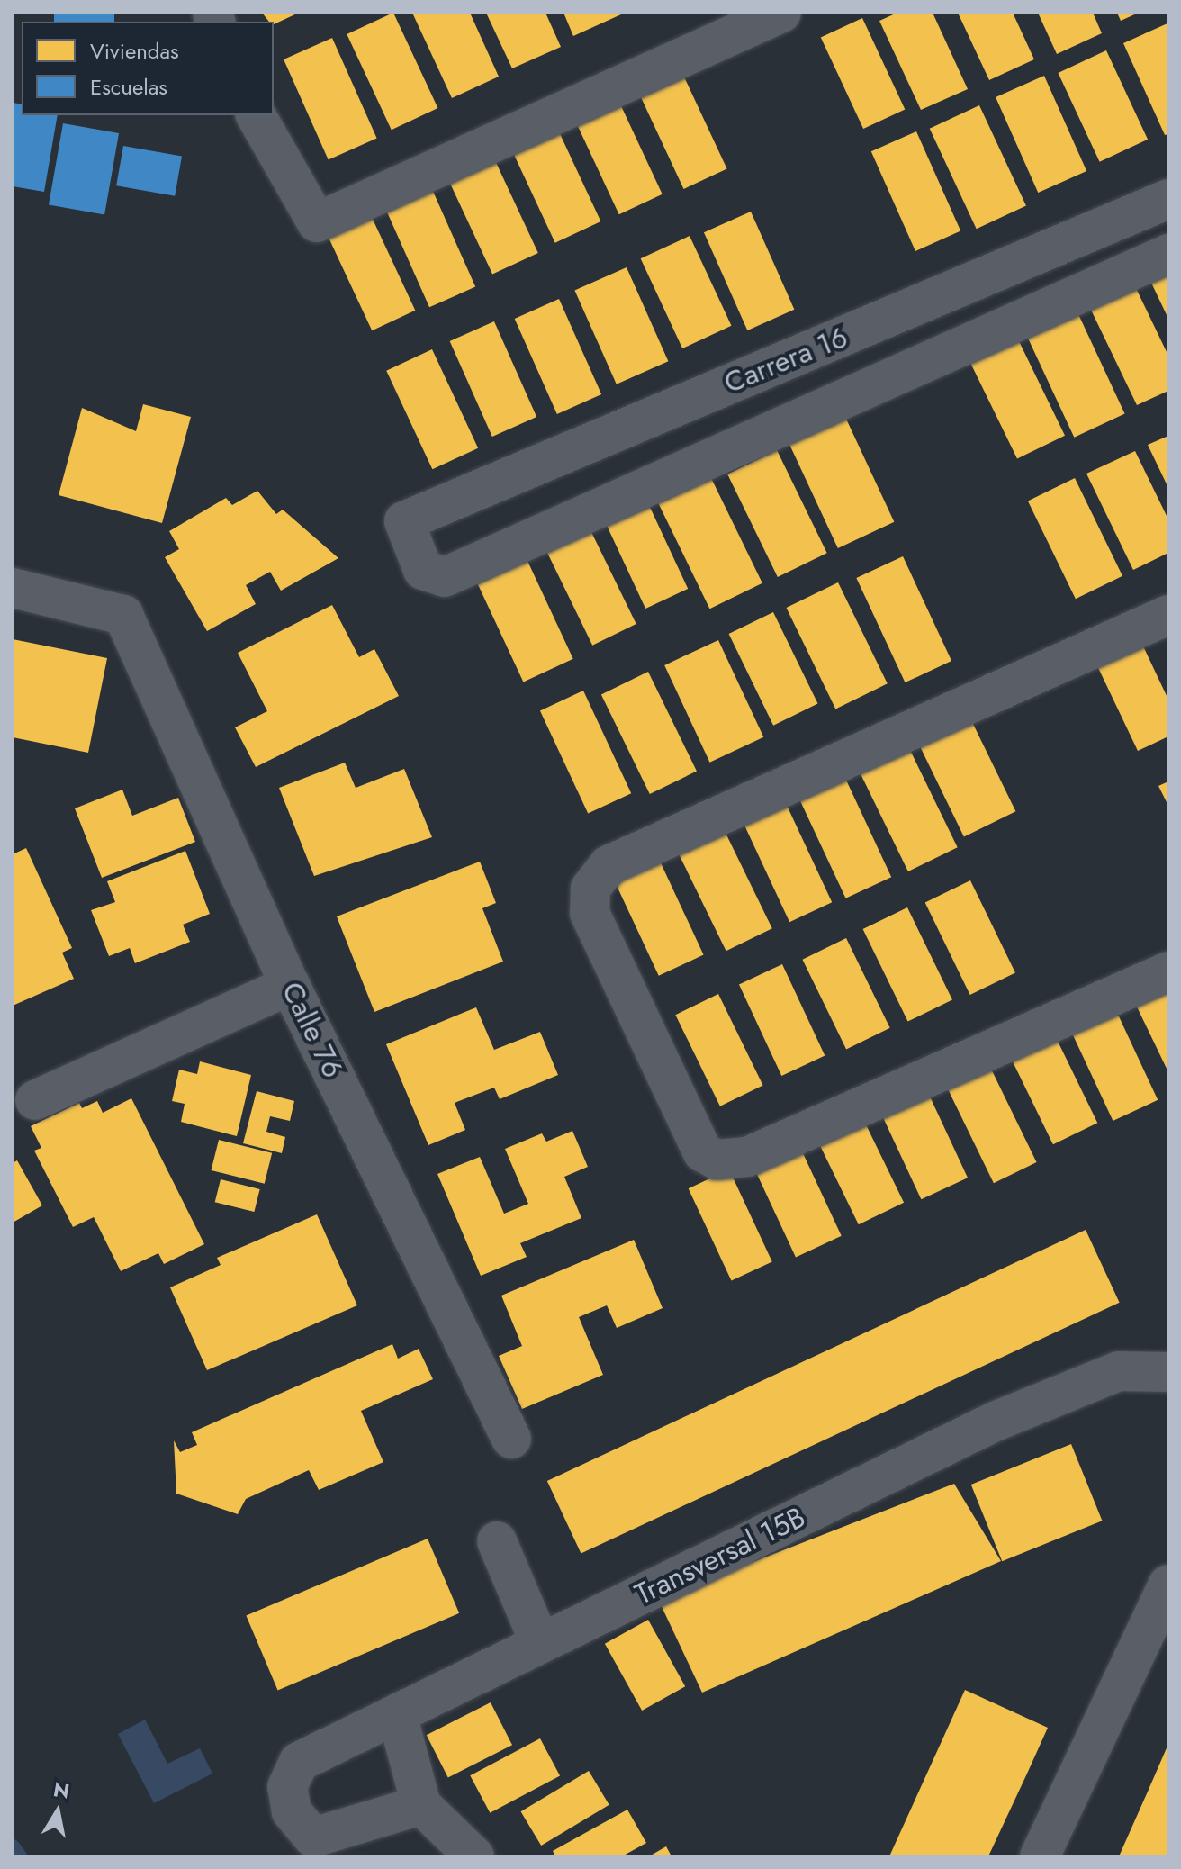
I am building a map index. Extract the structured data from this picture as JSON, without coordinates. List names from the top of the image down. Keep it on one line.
{"streets":{"street":["Carrera 16","Calle 76","Transversal 15B"]},"legend":["Viviendas","Escuelas"],"north":"top"}
